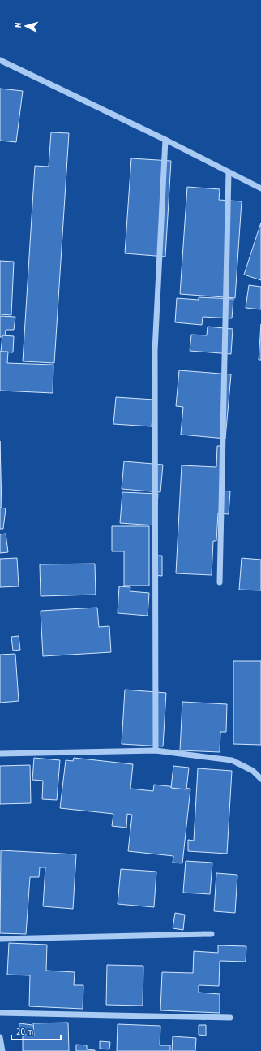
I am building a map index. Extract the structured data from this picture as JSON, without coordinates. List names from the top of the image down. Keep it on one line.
{"scale_bar":"20 m","north":"left"}
